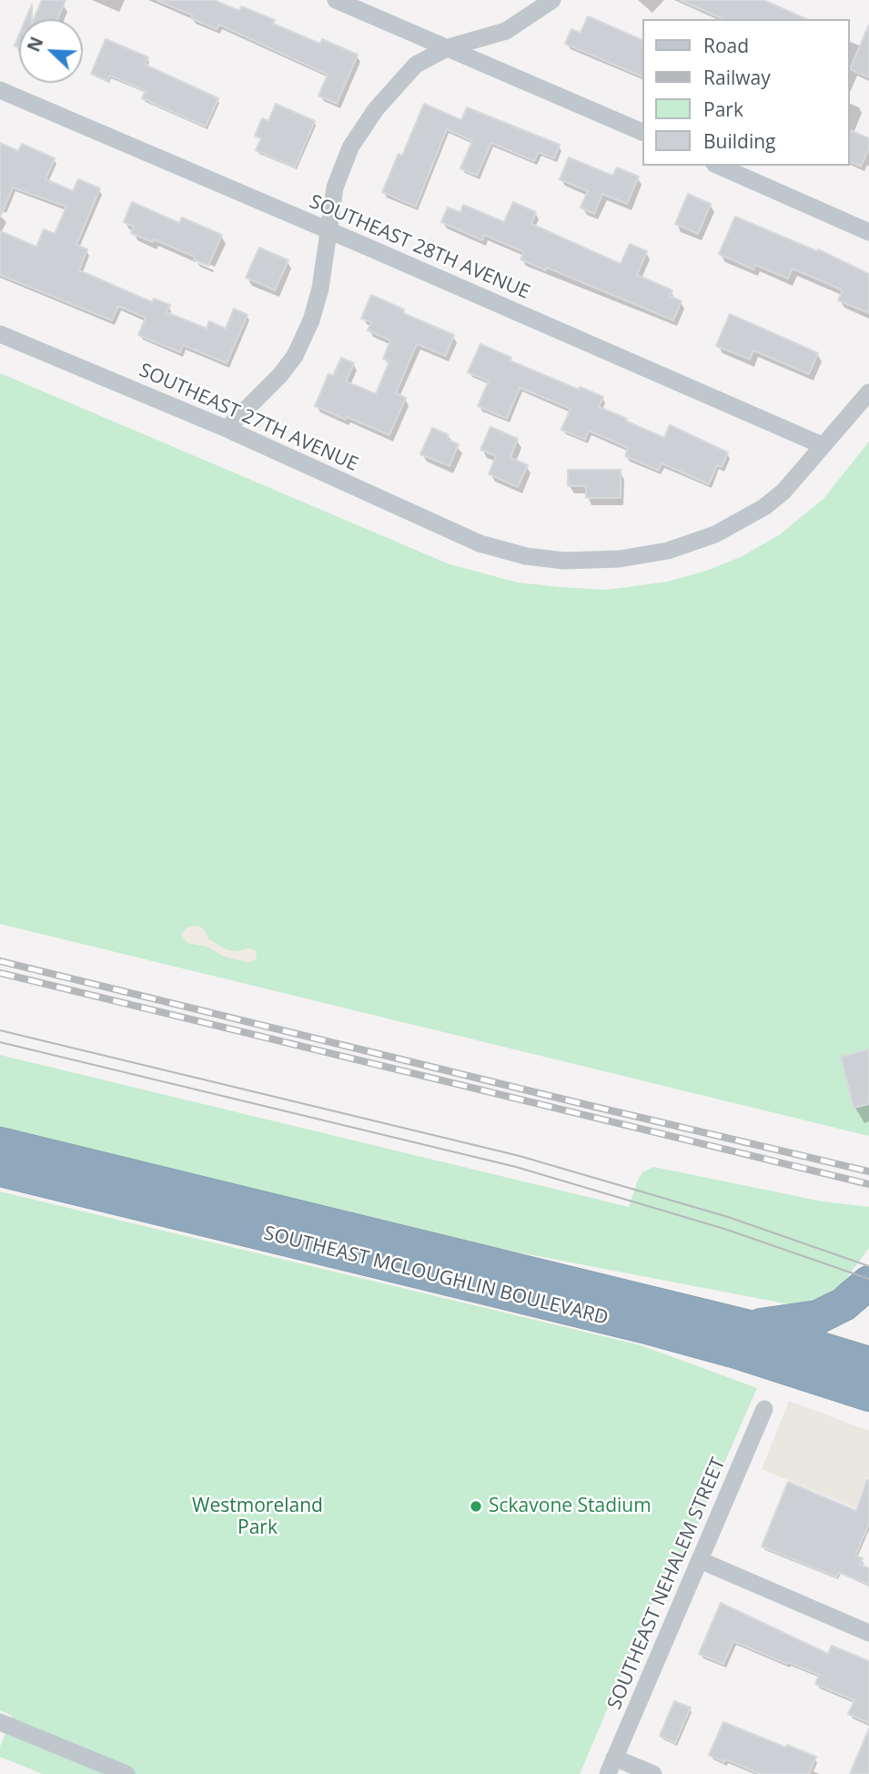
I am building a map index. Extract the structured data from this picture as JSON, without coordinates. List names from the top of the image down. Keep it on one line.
{"streets":{"highway":["SOUTHEAST MCLOUGHLIN BOULEVARD"],"street":["SOUTHEAST 28TH AVENUE","SOUTHEAST 27TH AVENUE","SOUTHEAST NEHALEM STREET"]},"crossings":[["SOUTHEAST 28TH AVENUE","SOUTHEAST 27TH AVENUE"]],"parks":["Westmoreland Park"],"places":["Sckavone Stadium"],"legend":["Road","Railway","Park","Building"],"north":"top left"}
